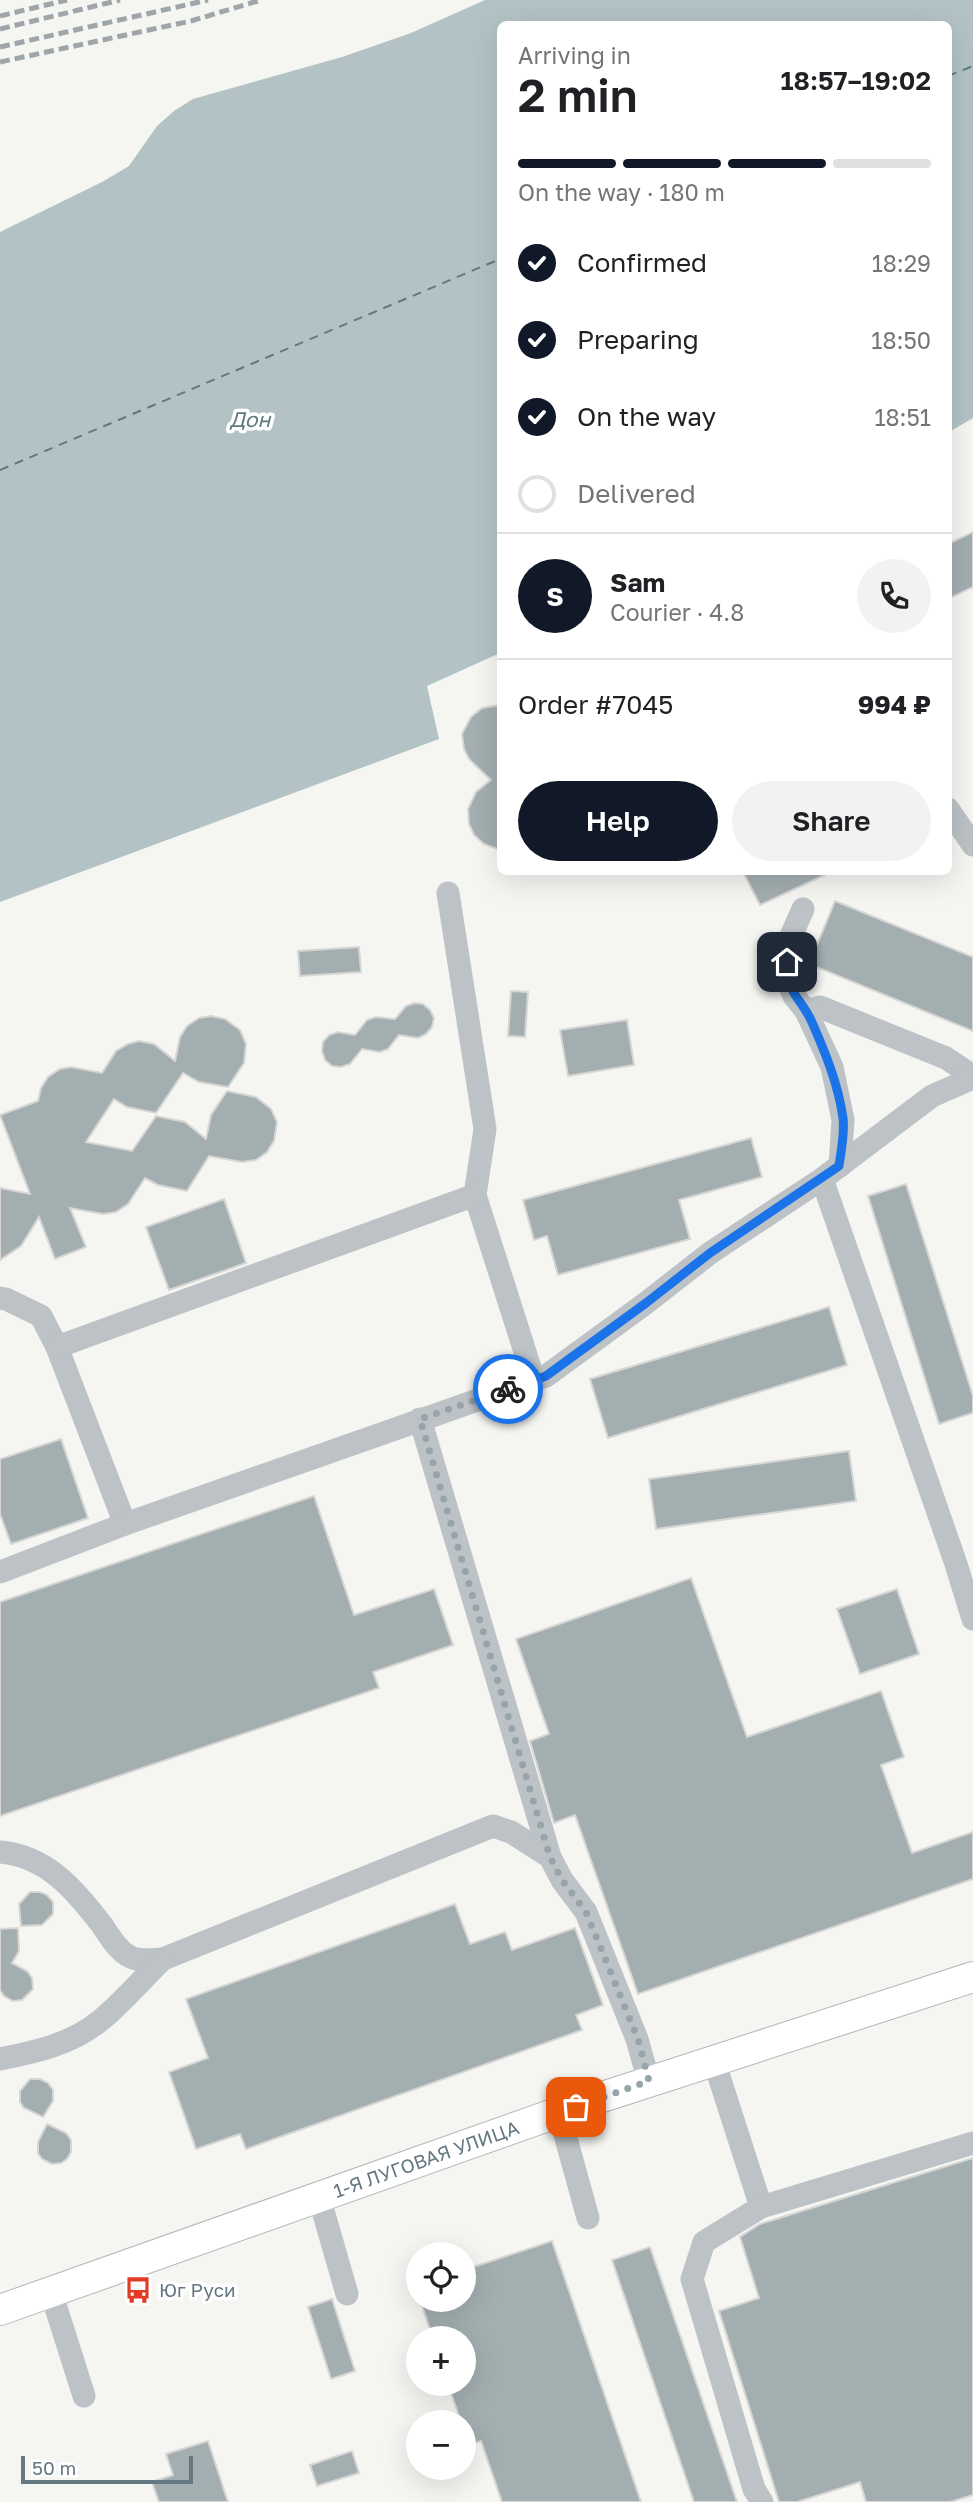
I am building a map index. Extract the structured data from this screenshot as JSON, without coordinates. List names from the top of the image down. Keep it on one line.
{"streets":{"main road":["1-Я ЛУГОВАЯ УЛИЦА"]},"water":["Дон"],"places":{"bus stop":["Юг Руси"]},"scale_bar":"50 m","page":{"heading":["2 min","Arriving in","18:57–19:02"],"panel":["Sam","Courier · 4.8","Order #7045","994 ₽"],"bar":"On the way · 180 m","list":[["Confirmed","18:29"],["Preparing","18:50"],["On the way","18:51"],"Delivered"],"round":"S","buttons":["Help","Share"],"map_buttons":["+","−"],"scale":"50 m"}}
